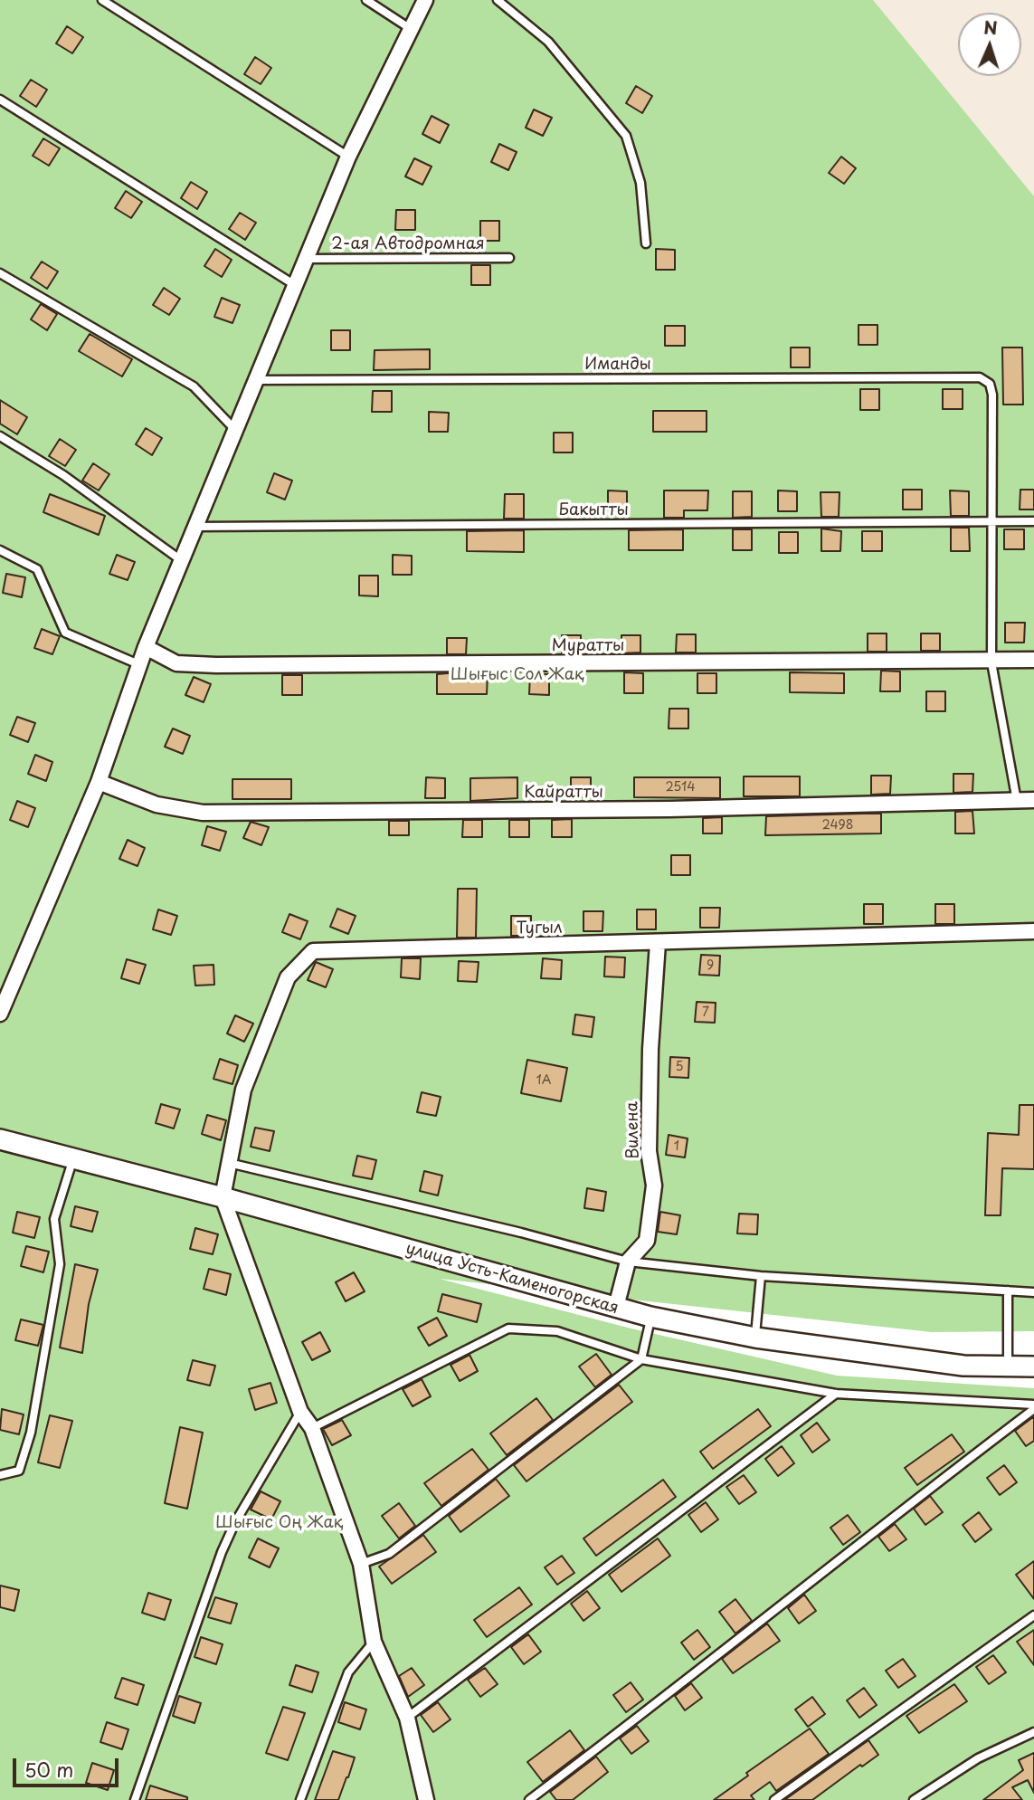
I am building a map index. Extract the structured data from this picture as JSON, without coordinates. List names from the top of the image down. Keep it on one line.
{"streets":{"street":["Муратты","Кайратты","Тугыл","Вилена","улица Усть-Каменогорская"],"lane":["2-ая Автодромная","Иманды","Бакытты"]},"crossings":[["Иманды","Бакытты"],["Тугыл","Вилена"],["Тугыл","улица Усть-Каменогорская"],["Вилена","улица Усть-Каменогорская"]],"parks":["Шығыс Сол Жақ","Шығыс Оң Жақ"],"house_numbers":["2514","2498","9","7","5","1А","1"],"scale_bar":"50 m","north":"top"}
